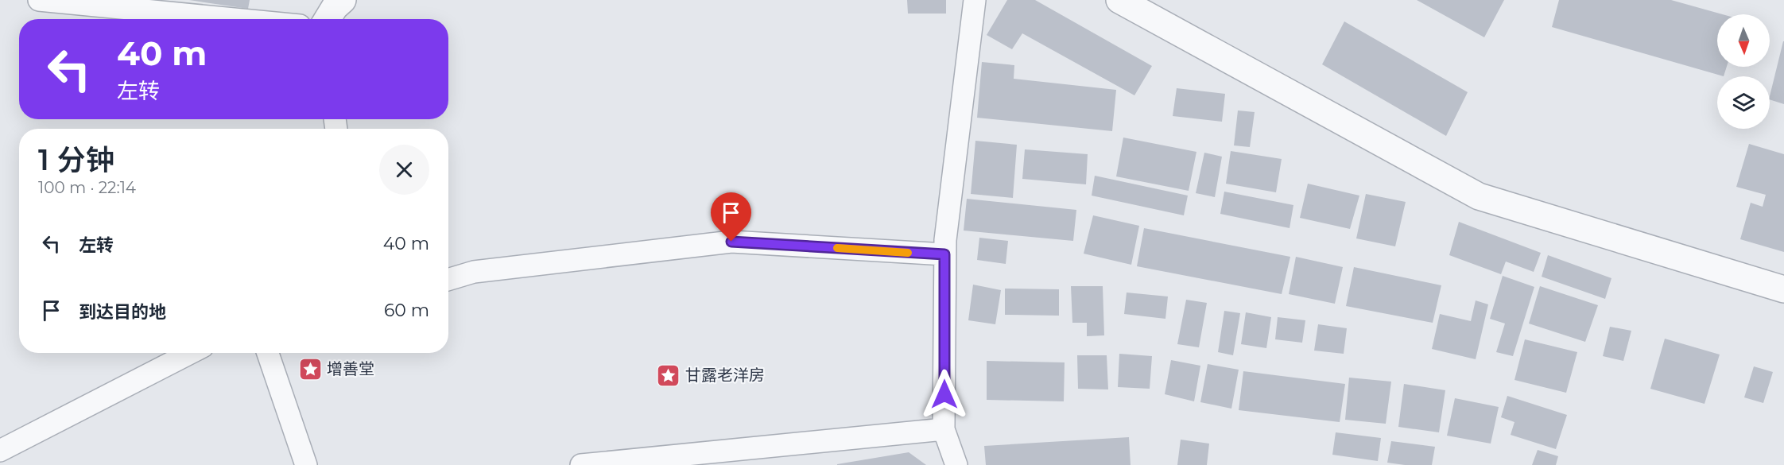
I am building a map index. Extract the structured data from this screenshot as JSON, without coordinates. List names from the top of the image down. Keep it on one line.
{"places":{"place":["增善堂","甘露老洋房"]},"north":"bottom","page":{"turn":["40 m","左转"],"heading":["1 分钟","100 m · 22:14"],"list":[{"name":"左转","value":"40 m"},{"name":"到达目的地","value":"60 m"}]}}
